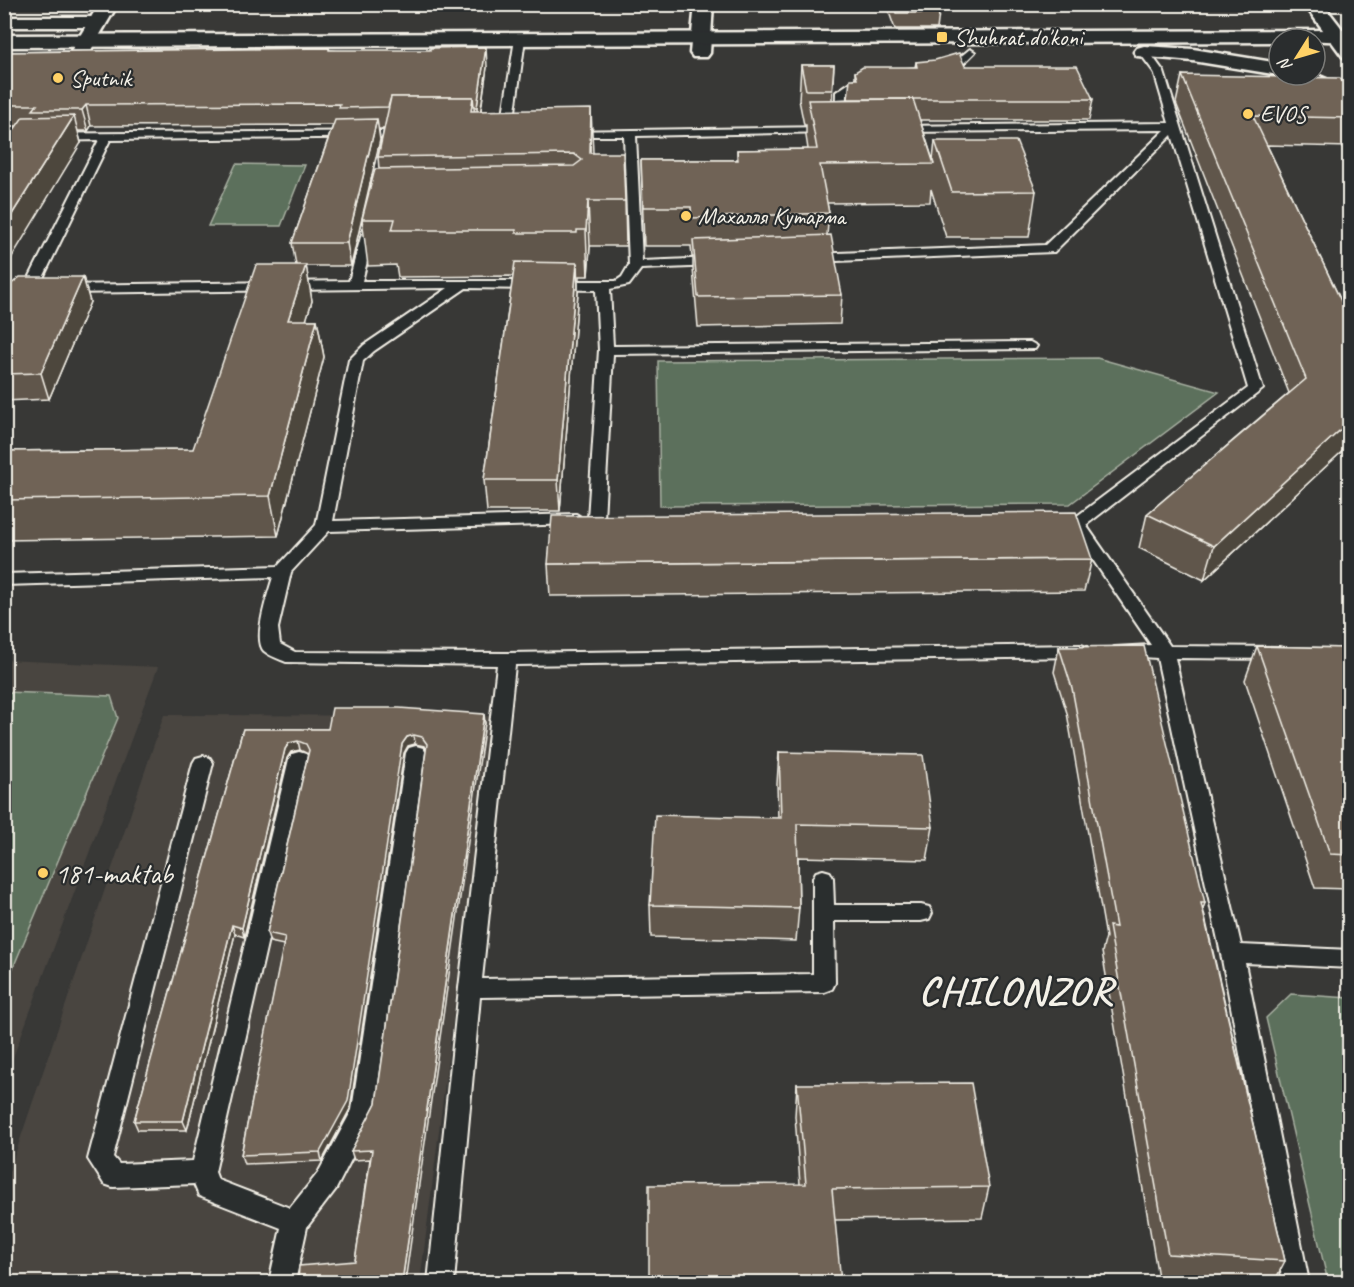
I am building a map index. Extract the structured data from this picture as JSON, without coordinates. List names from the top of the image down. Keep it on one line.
{"districts":["CHILONZOR"],"places":{"transit":["Shuhrat do'koni"],"other":["Sputnik","EVOS","Махалля Кутарма","181-maktab"]},"north":"bottom left"}
